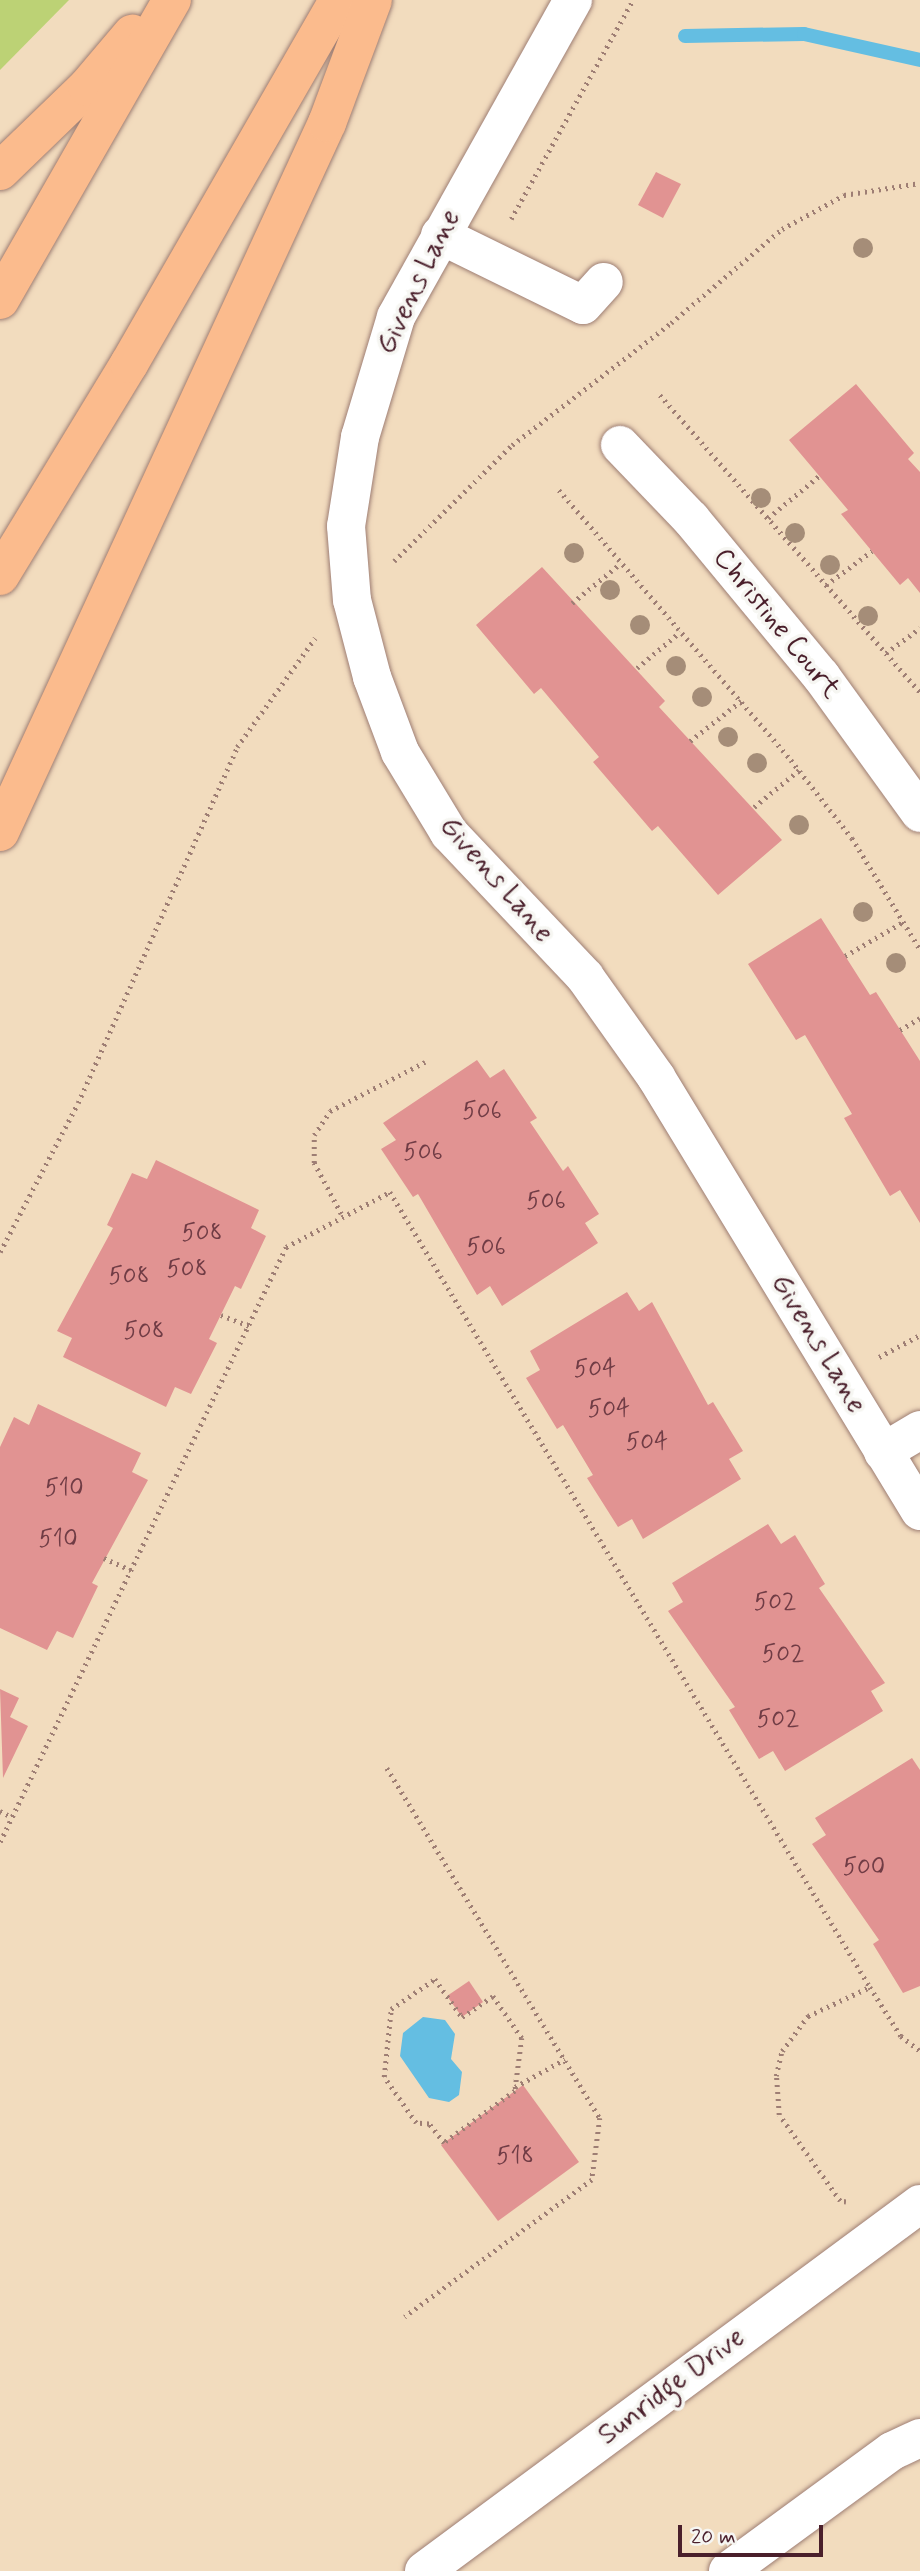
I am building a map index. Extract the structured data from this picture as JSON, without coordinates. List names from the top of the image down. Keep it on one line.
{"streets":{"street":["Givens Lane","Christine Court","Sunridge Drive"]},"house_numbers":["506","506","506","508","506","508","508","508","504","504","504","510","510","502","502","502","500","518"],"scale_bar":"20 m"}
